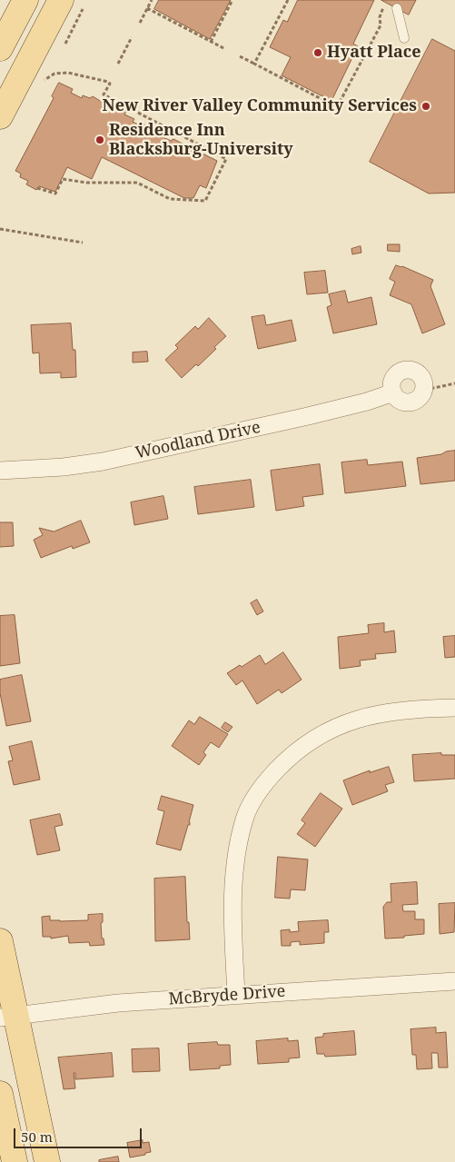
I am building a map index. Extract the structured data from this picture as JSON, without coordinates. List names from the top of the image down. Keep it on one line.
{"streets":{"street":["Woodland Drive","McBryde Drive"]},"places":["Hyatt Place","New River Valley Community Services","Residence Inn Blacksburg-University"],"scale_bar":"50 m"}
